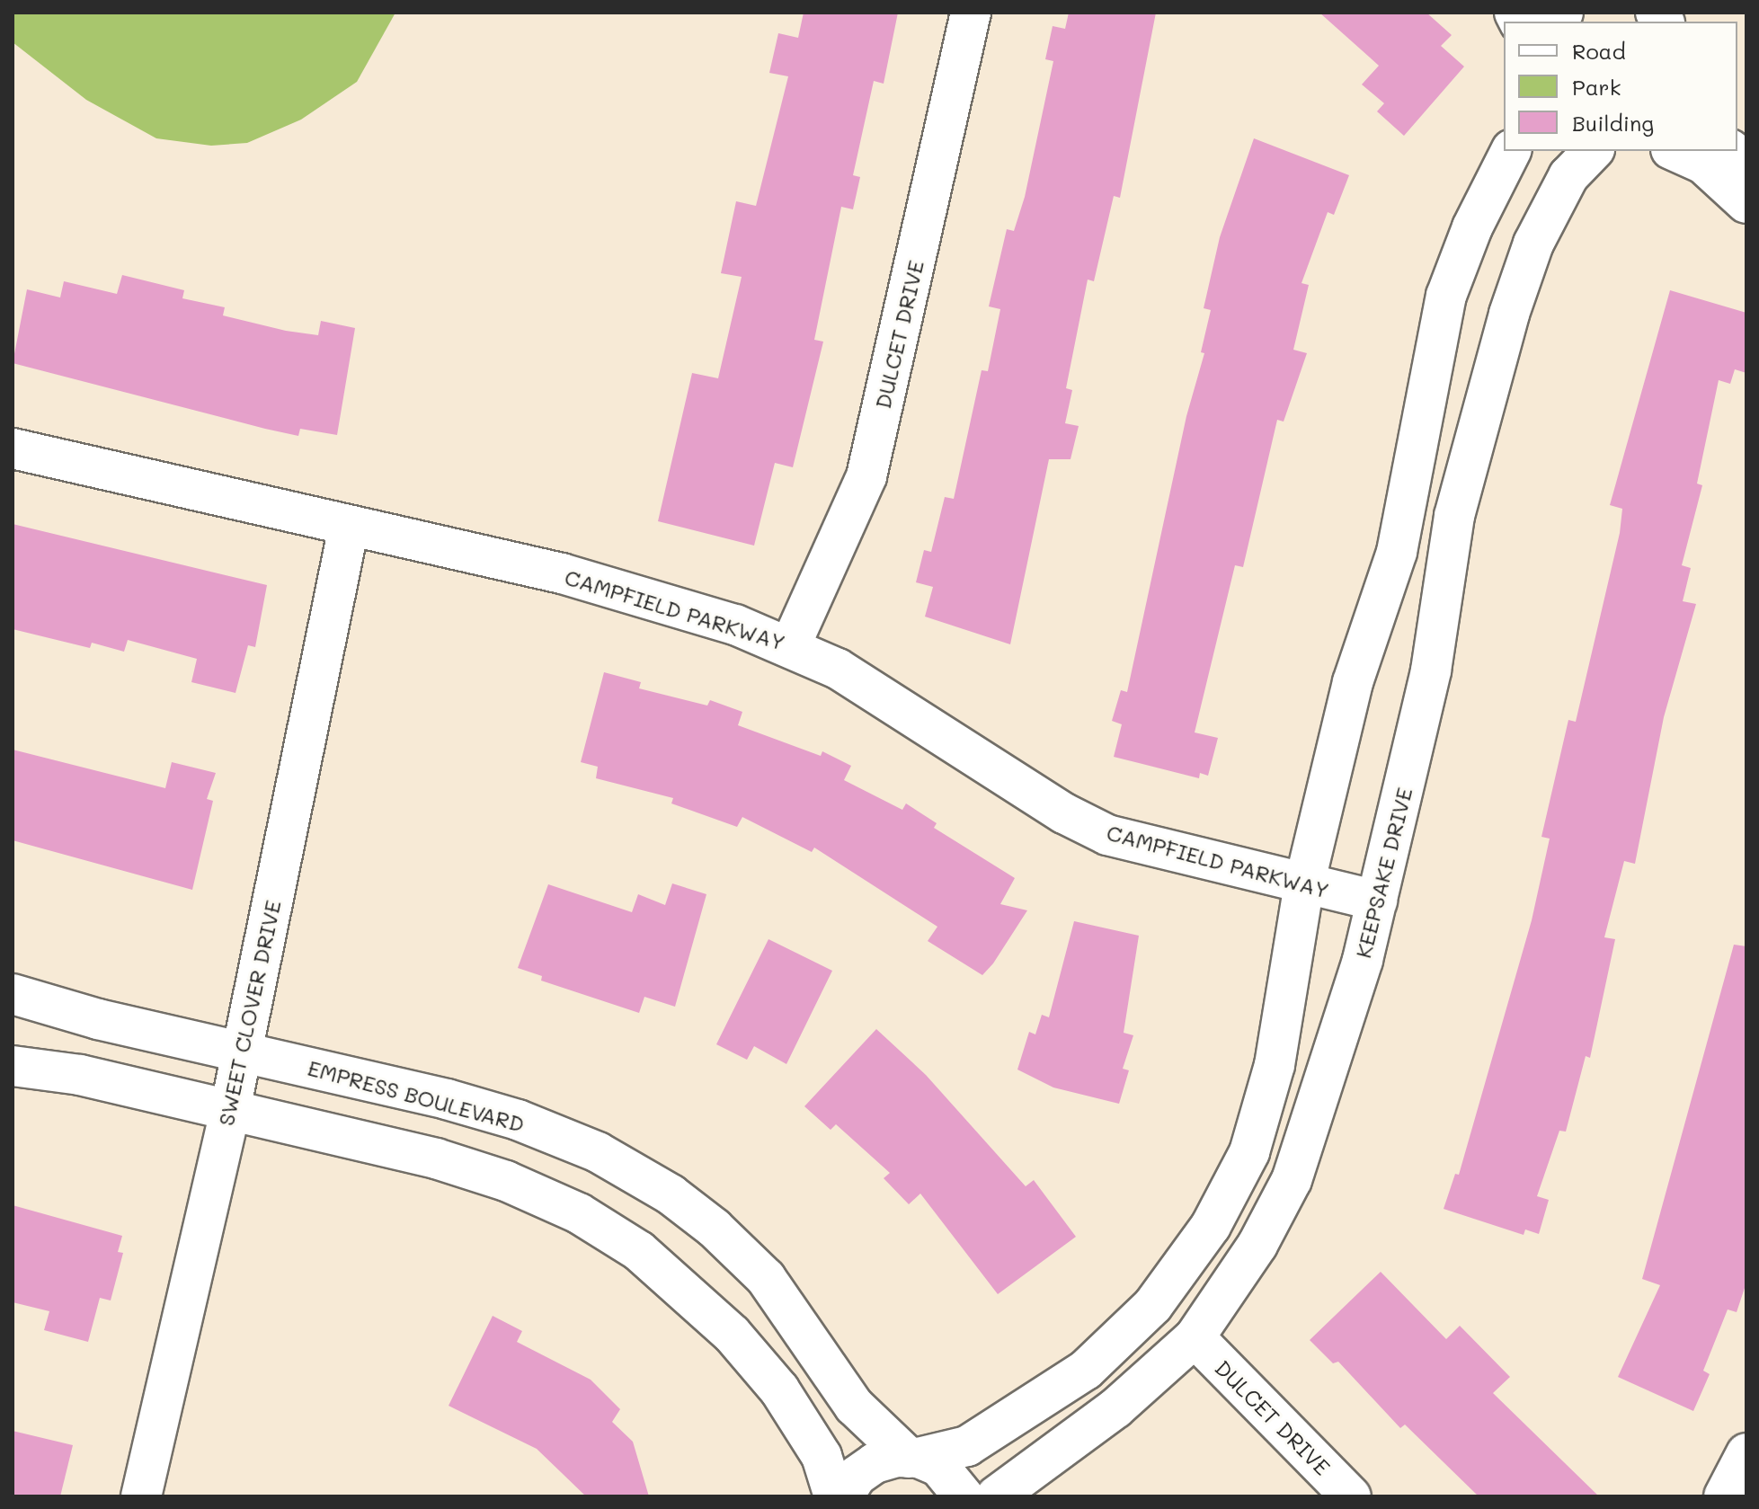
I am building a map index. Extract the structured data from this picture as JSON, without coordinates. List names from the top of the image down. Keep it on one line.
{"streets":{"street":["DULCET DRIVE","CAMPFIELD PARKWAY","KEEPSAKE DRIVE","SWEET CLOVER DRIVE","EMPRESS BOULEVARD"]},"crossings":[["DULCET DRIVE","CAMPFIELD PARKWAY"],["DULCET DRIVE","KEEPSAKE DRIVE"],["CAMPFIELD PARKWAY","KEEPSAKE DRIVE"],["CAMPFIELD PARKWAY","SWEET CLOVER DRIVE"],["SWEET CLOVER DRIVE","EMPRESS BOULEVARD"]],"legend":["Road","Park","Building"]}
